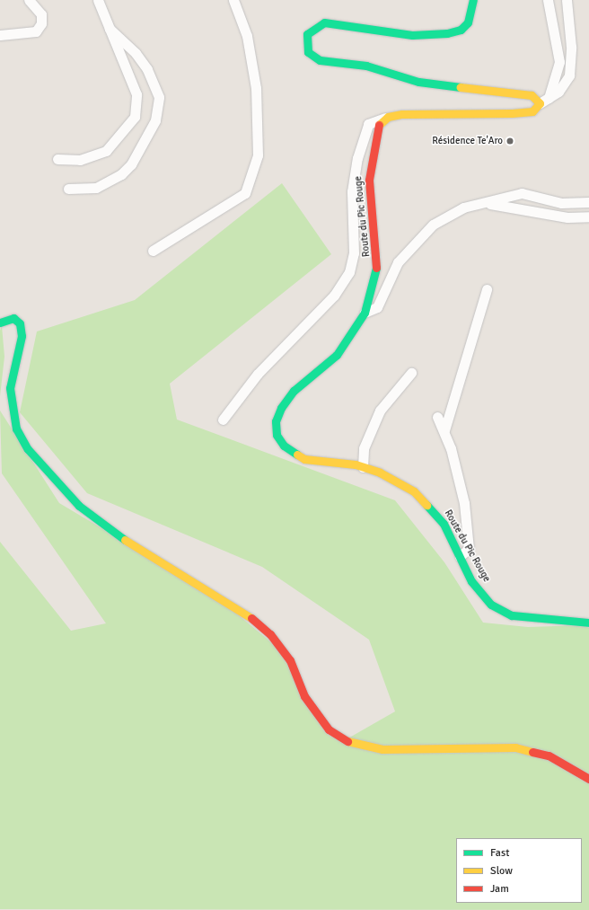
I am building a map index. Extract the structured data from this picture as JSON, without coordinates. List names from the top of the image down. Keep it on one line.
{"streets":{"street":["Route du Pic Rouge"]},"places":["Résidence Te'Aro"],"legend":["Fast","Slow","Jam"]}
